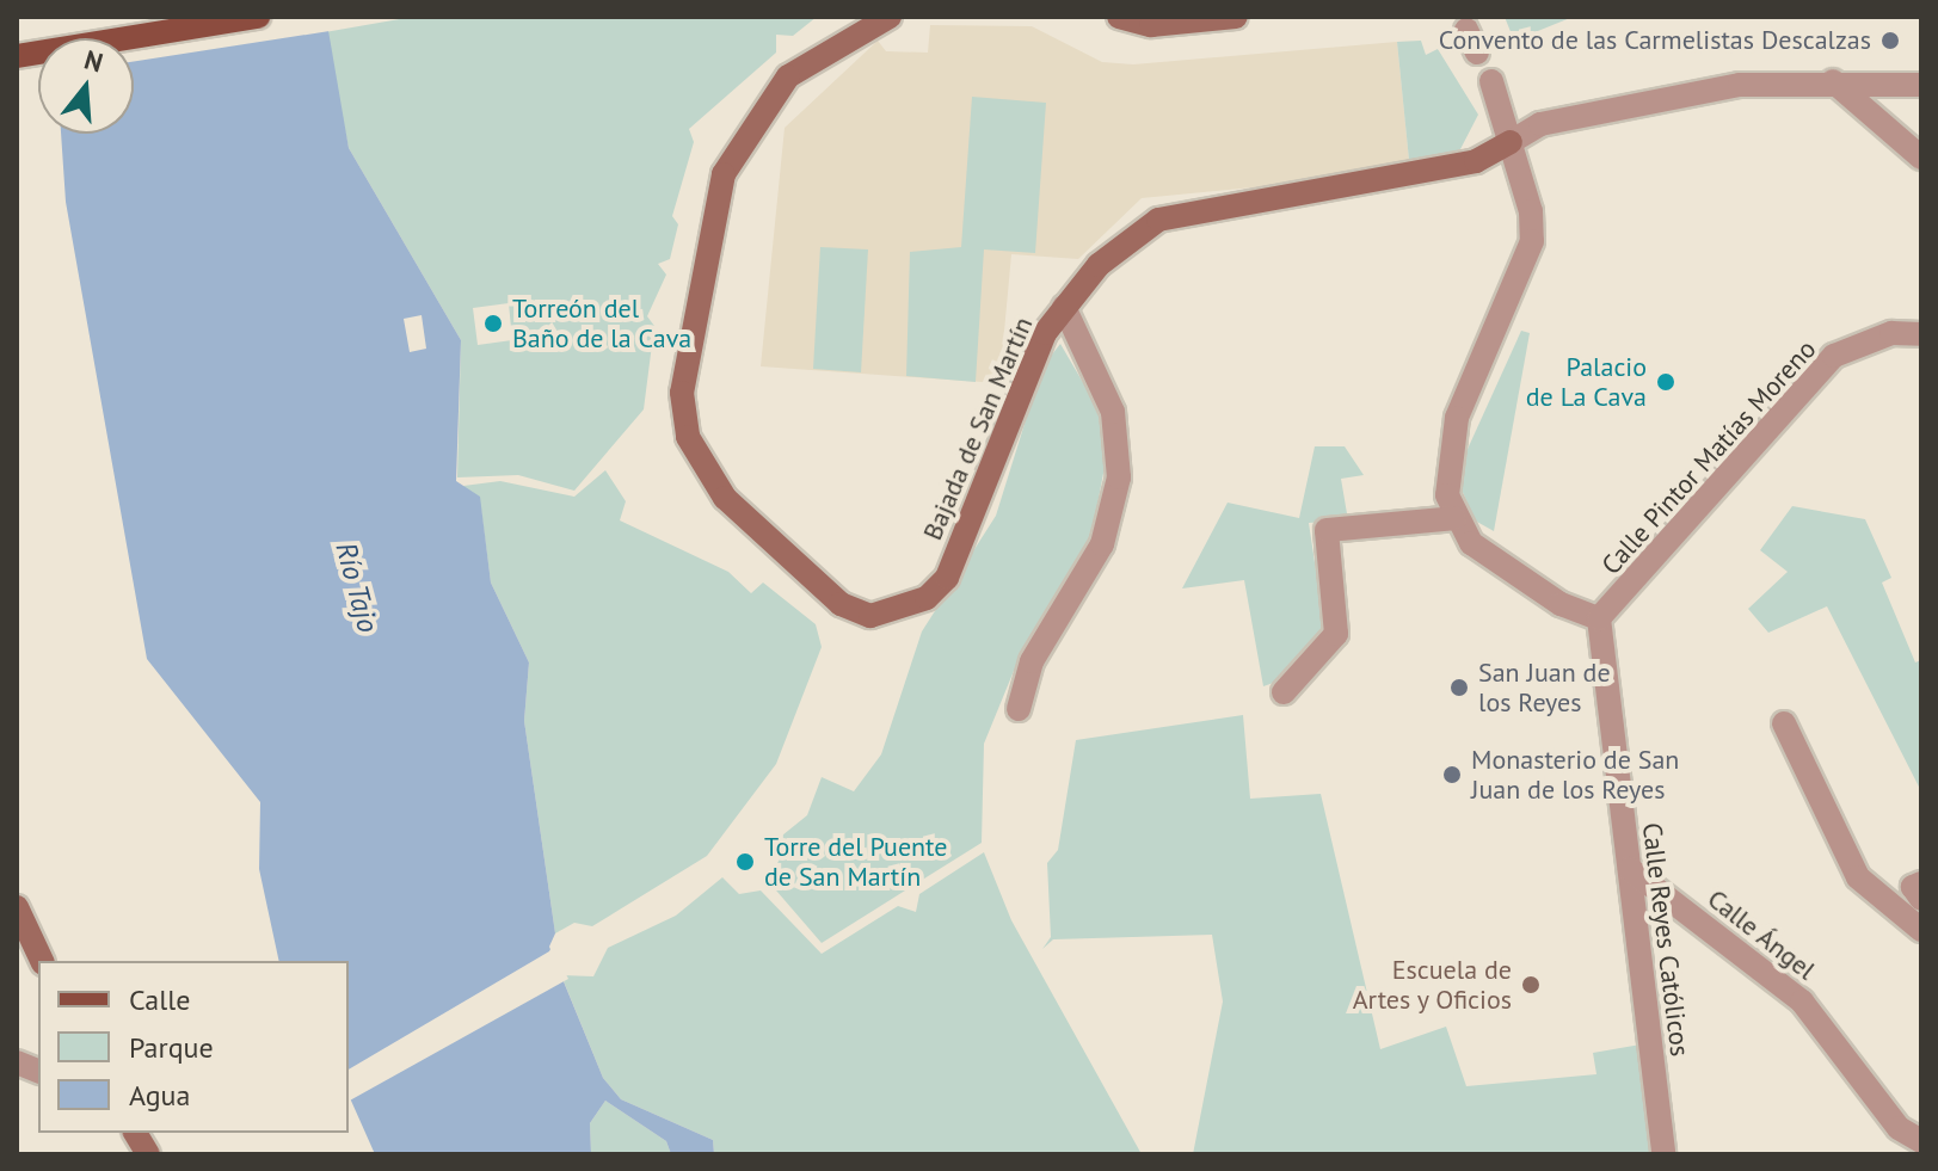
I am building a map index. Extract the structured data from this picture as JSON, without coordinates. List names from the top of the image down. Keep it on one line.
{"streets":{"street":["Bajada de San Martín","Calle Pintor Matías Moreno","Calle Ángel","Calle Reyes Católicos"]},"crossings":[["Calle Pintor Matías Moreno","Calle Reyes Católicos"],["Calle Ángel","Calle Reyes Católicos"]],"water":["Río Tajo"],"places":["Convento de las Carmelistas Descalzas","Torreón del Baño de la Cava","Palacio de La Cava","San Juan de los Reyes","Monasterio de San Juan de los Reyes","Torre del Puente de San Martín","Escuela de Artes y Oficios"],"legend":["Calle","Parque","Agua"],"north":"top"}
